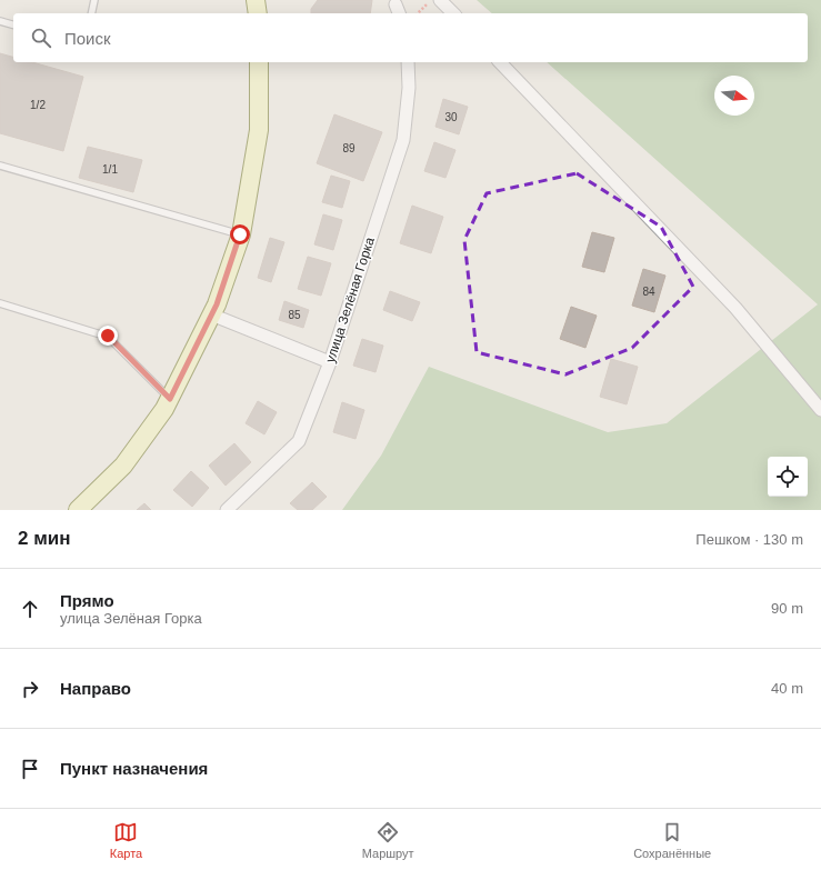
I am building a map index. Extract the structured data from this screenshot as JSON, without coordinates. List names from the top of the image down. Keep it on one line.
{"streets":{"street":["улица Зелёная Горка"]},"house_numbers":["1/2","30","89","1/1","84","85"],"north":"right","page":{"search":"Поиск","heading":["2 мин","Пешком · 130 m"],"list":[["Прямо","улица Зелёная Горка","90 m"],["Направо","40 m"],"Пункт назначения"],"nav":["Карта","Маршрут","Сохранённые"]}}
